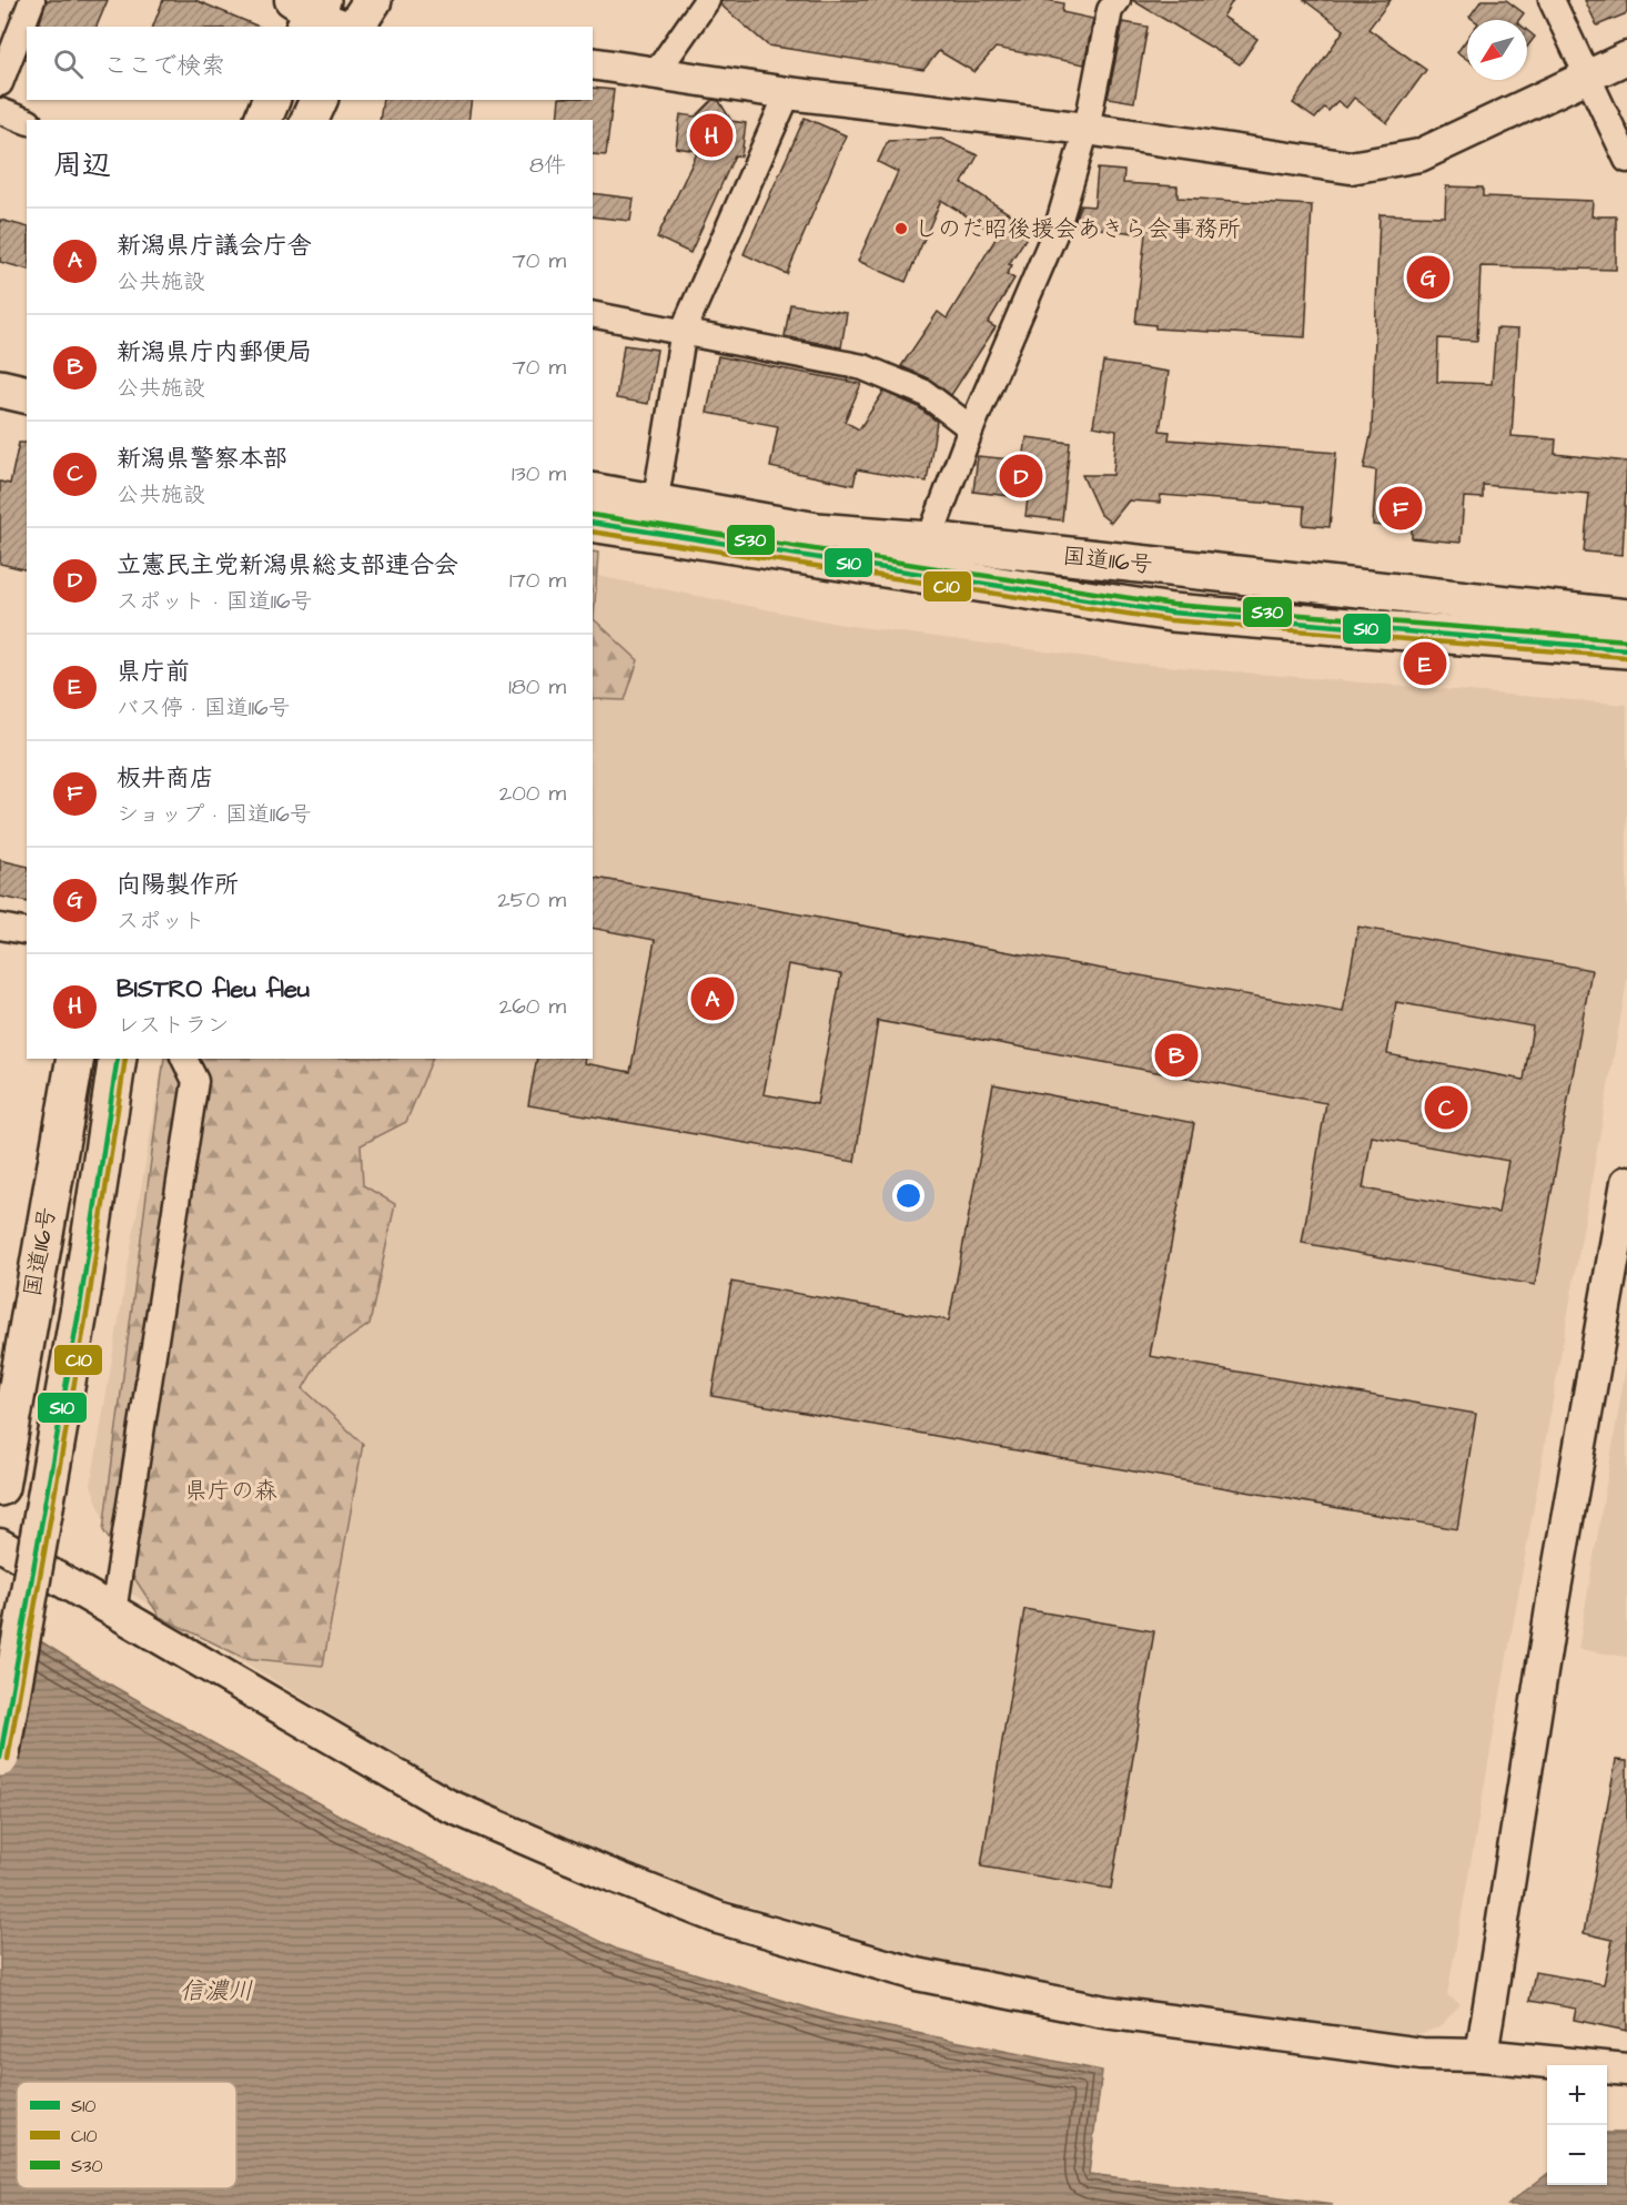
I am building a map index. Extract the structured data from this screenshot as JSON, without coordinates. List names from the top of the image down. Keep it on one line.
{"streets":{"main road":["国道116号"]},"water":["信濃川"],"parks":["県庁の森"],"places":["しのだ昭後援会あきら会事務所"],"lines":["transit line S30","transit line S10","transit line C10"],"legend":["S10","C10","S30"],"north":"bottom left","page":{"search":"ここで検索","pins":["H","G","D","F","E","A","B","C"],"heading":["周辺","8件"],"list":[{"mark":"A","name":"新潟県庁議会庁舎","note":"公共施設","value":"70 m"},{"mark":"B","name":"新潟県庁内郵便局","note":"公共施設","value":"70 m"},{"mark":"C","name":"新潟県警察本部","note":"公共施設","value":"130 m"},{"mark":"D","name":"立憲民主党新潟県総支部連合会","note":"スポット · 国道116号","value":"170 m"},{"mark":"E","name":"県庁前","note":"バス停 · 国道116号","value":"180 m"},{"mark":"F","name":"板井商店","note":"ショップ · 国道116号","value":"200 m"},{"mark":"G","name":"向陽製作所","note":"スポット","value":"250 m"},{"mark":"H","name":"BISTRO fleu fleu","note":"レストラン","value":"260 m"}],"map_buttons":["+","−"]}}
